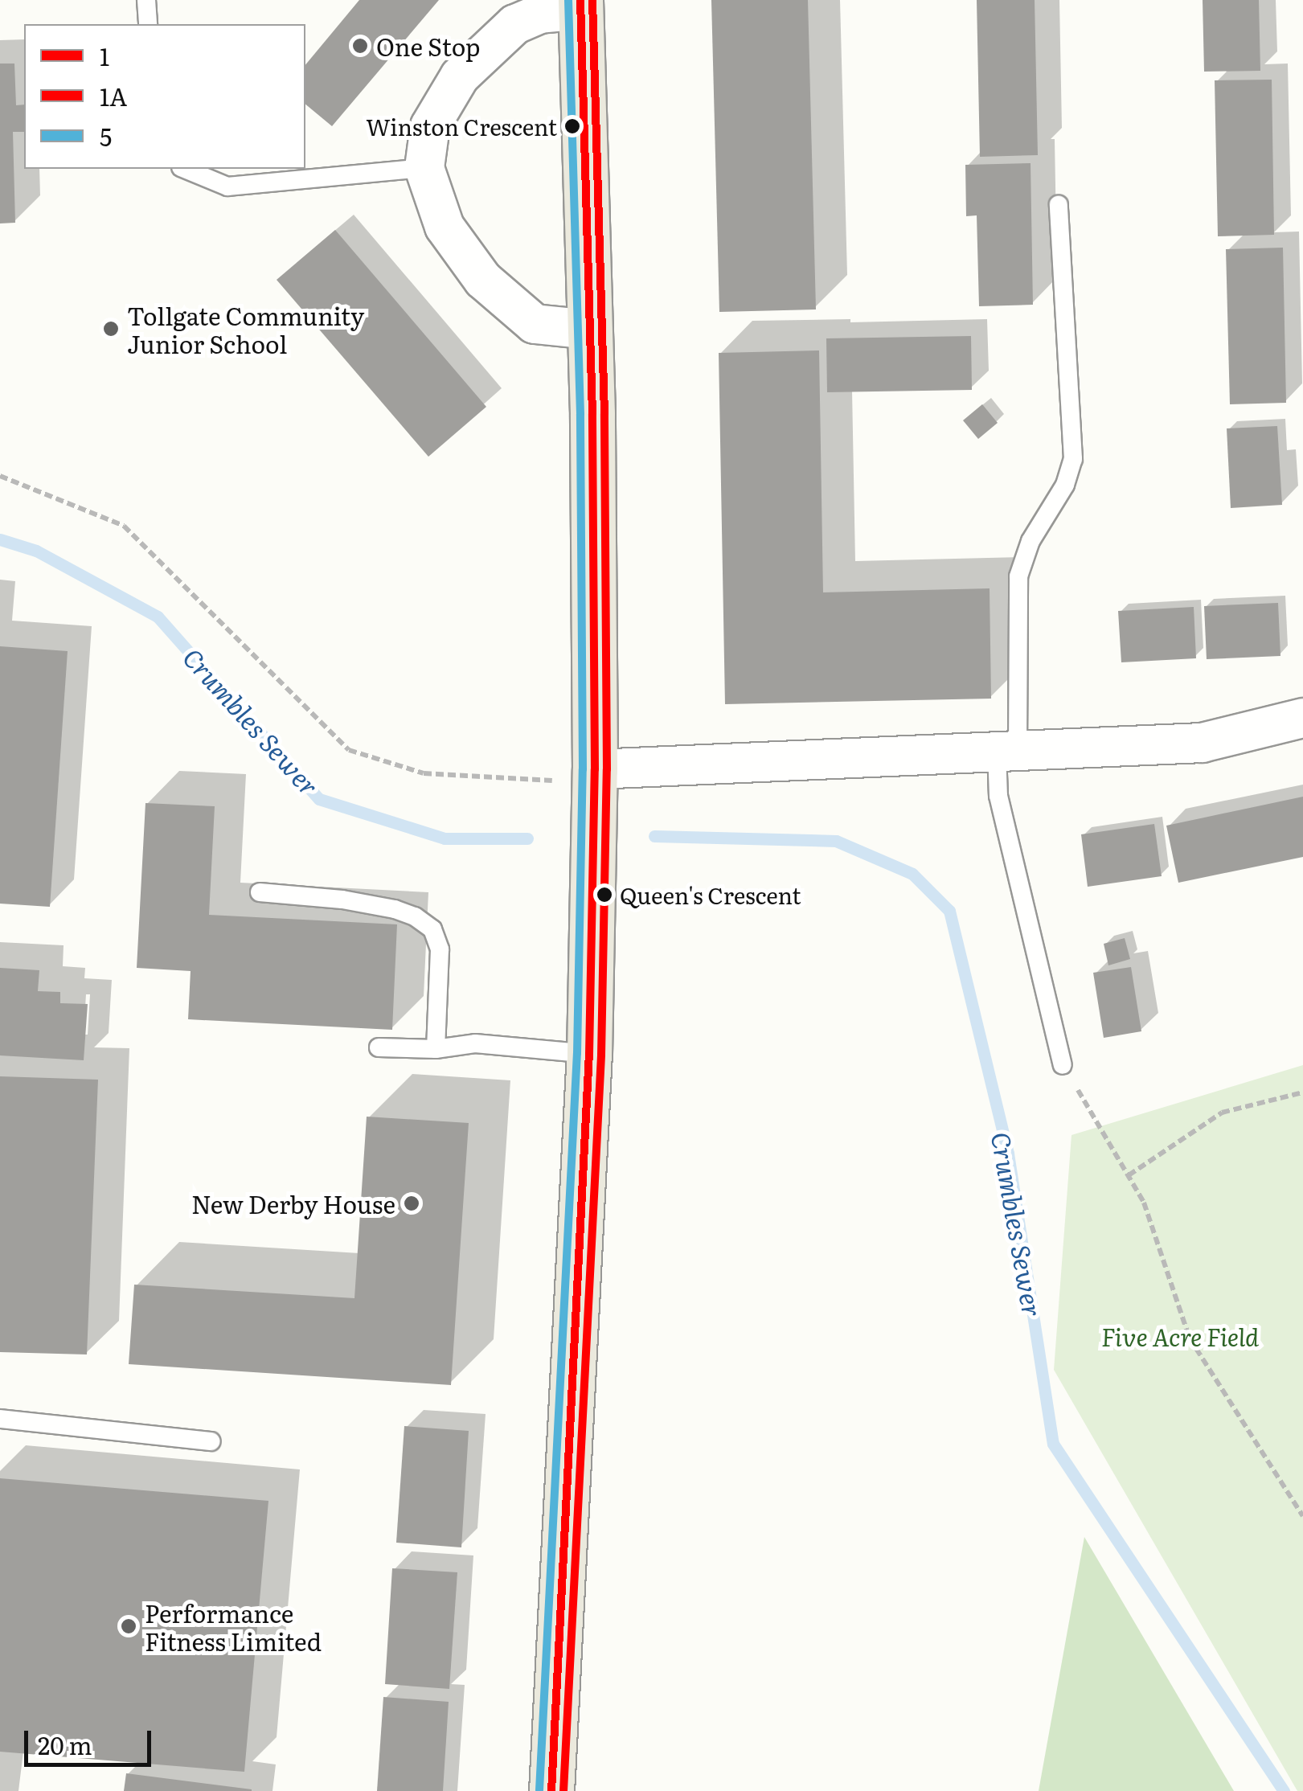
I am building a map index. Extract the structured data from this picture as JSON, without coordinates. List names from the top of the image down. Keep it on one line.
{"water":["Crumbles Sewer"],"parks":["Five Acre Field"],"places":["One Stop","Winston Crescent","Tollgate Community Junior School","Queen's Crescent","New Derby House","Performance Fitness Limited"],"lines":["transit line 1","transit line 1A","transit line 5"],"legend":["1","1A","5"],"scale_bar":"20 m"}
